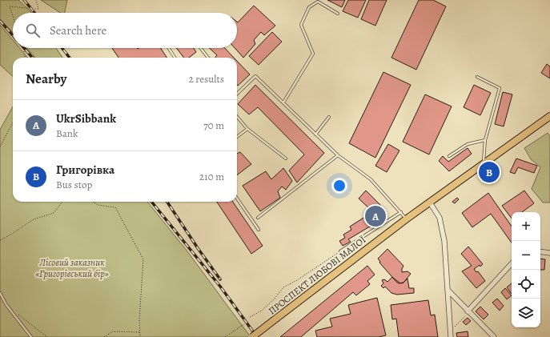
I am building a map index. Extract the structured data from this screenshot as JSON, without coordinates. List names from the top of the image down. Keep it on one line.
{"streets":{"main road":["ПРОСПЕКТ ЛЮБОВІ МАЛОЇ"]},"parks":["Лісовий заказник «Григорівський бір»"],"page":{"search":"Search here","heading":["Nearby","2 results"],"list":[{"mark":"A","name":"UkrSibbank","note":"Bank","value":"70 m"},{"mark":"B","name":"Григорівка","note":"Bus stop","value":"210 m"}],"pins":["B","A"],"map_buttons":["+","−"]}}
